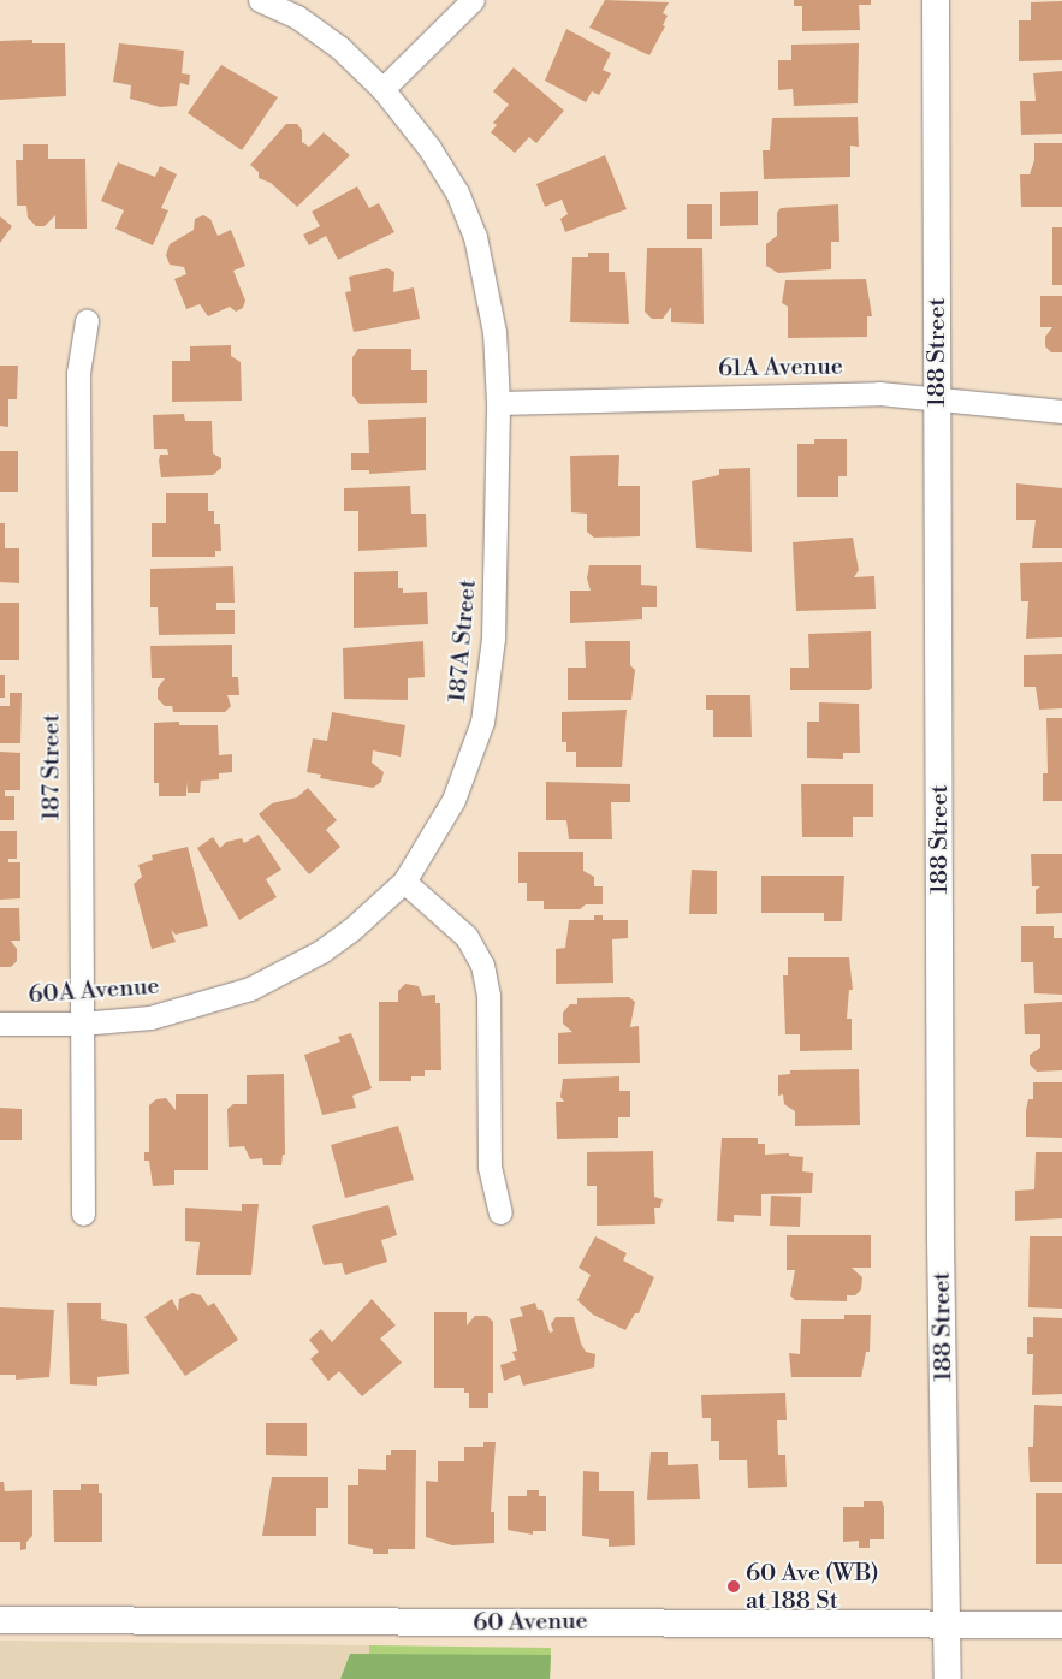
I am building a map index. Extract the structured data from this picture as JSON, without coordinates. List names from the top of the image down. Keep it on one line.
{"streets":{"street":["188 Street","61A Avenue","187A Street","187 Street","60A Avenue","60 Avenue"]},"crossings":[["188 Street","61A Avenue"],["188 Street","60 Avenue"],["61A Avenue","187A Street"],["187A Street","60A Avenue"],["187 Street","60A Avenue"]],"places":["60 Ave (WB) at 188 St"]}
